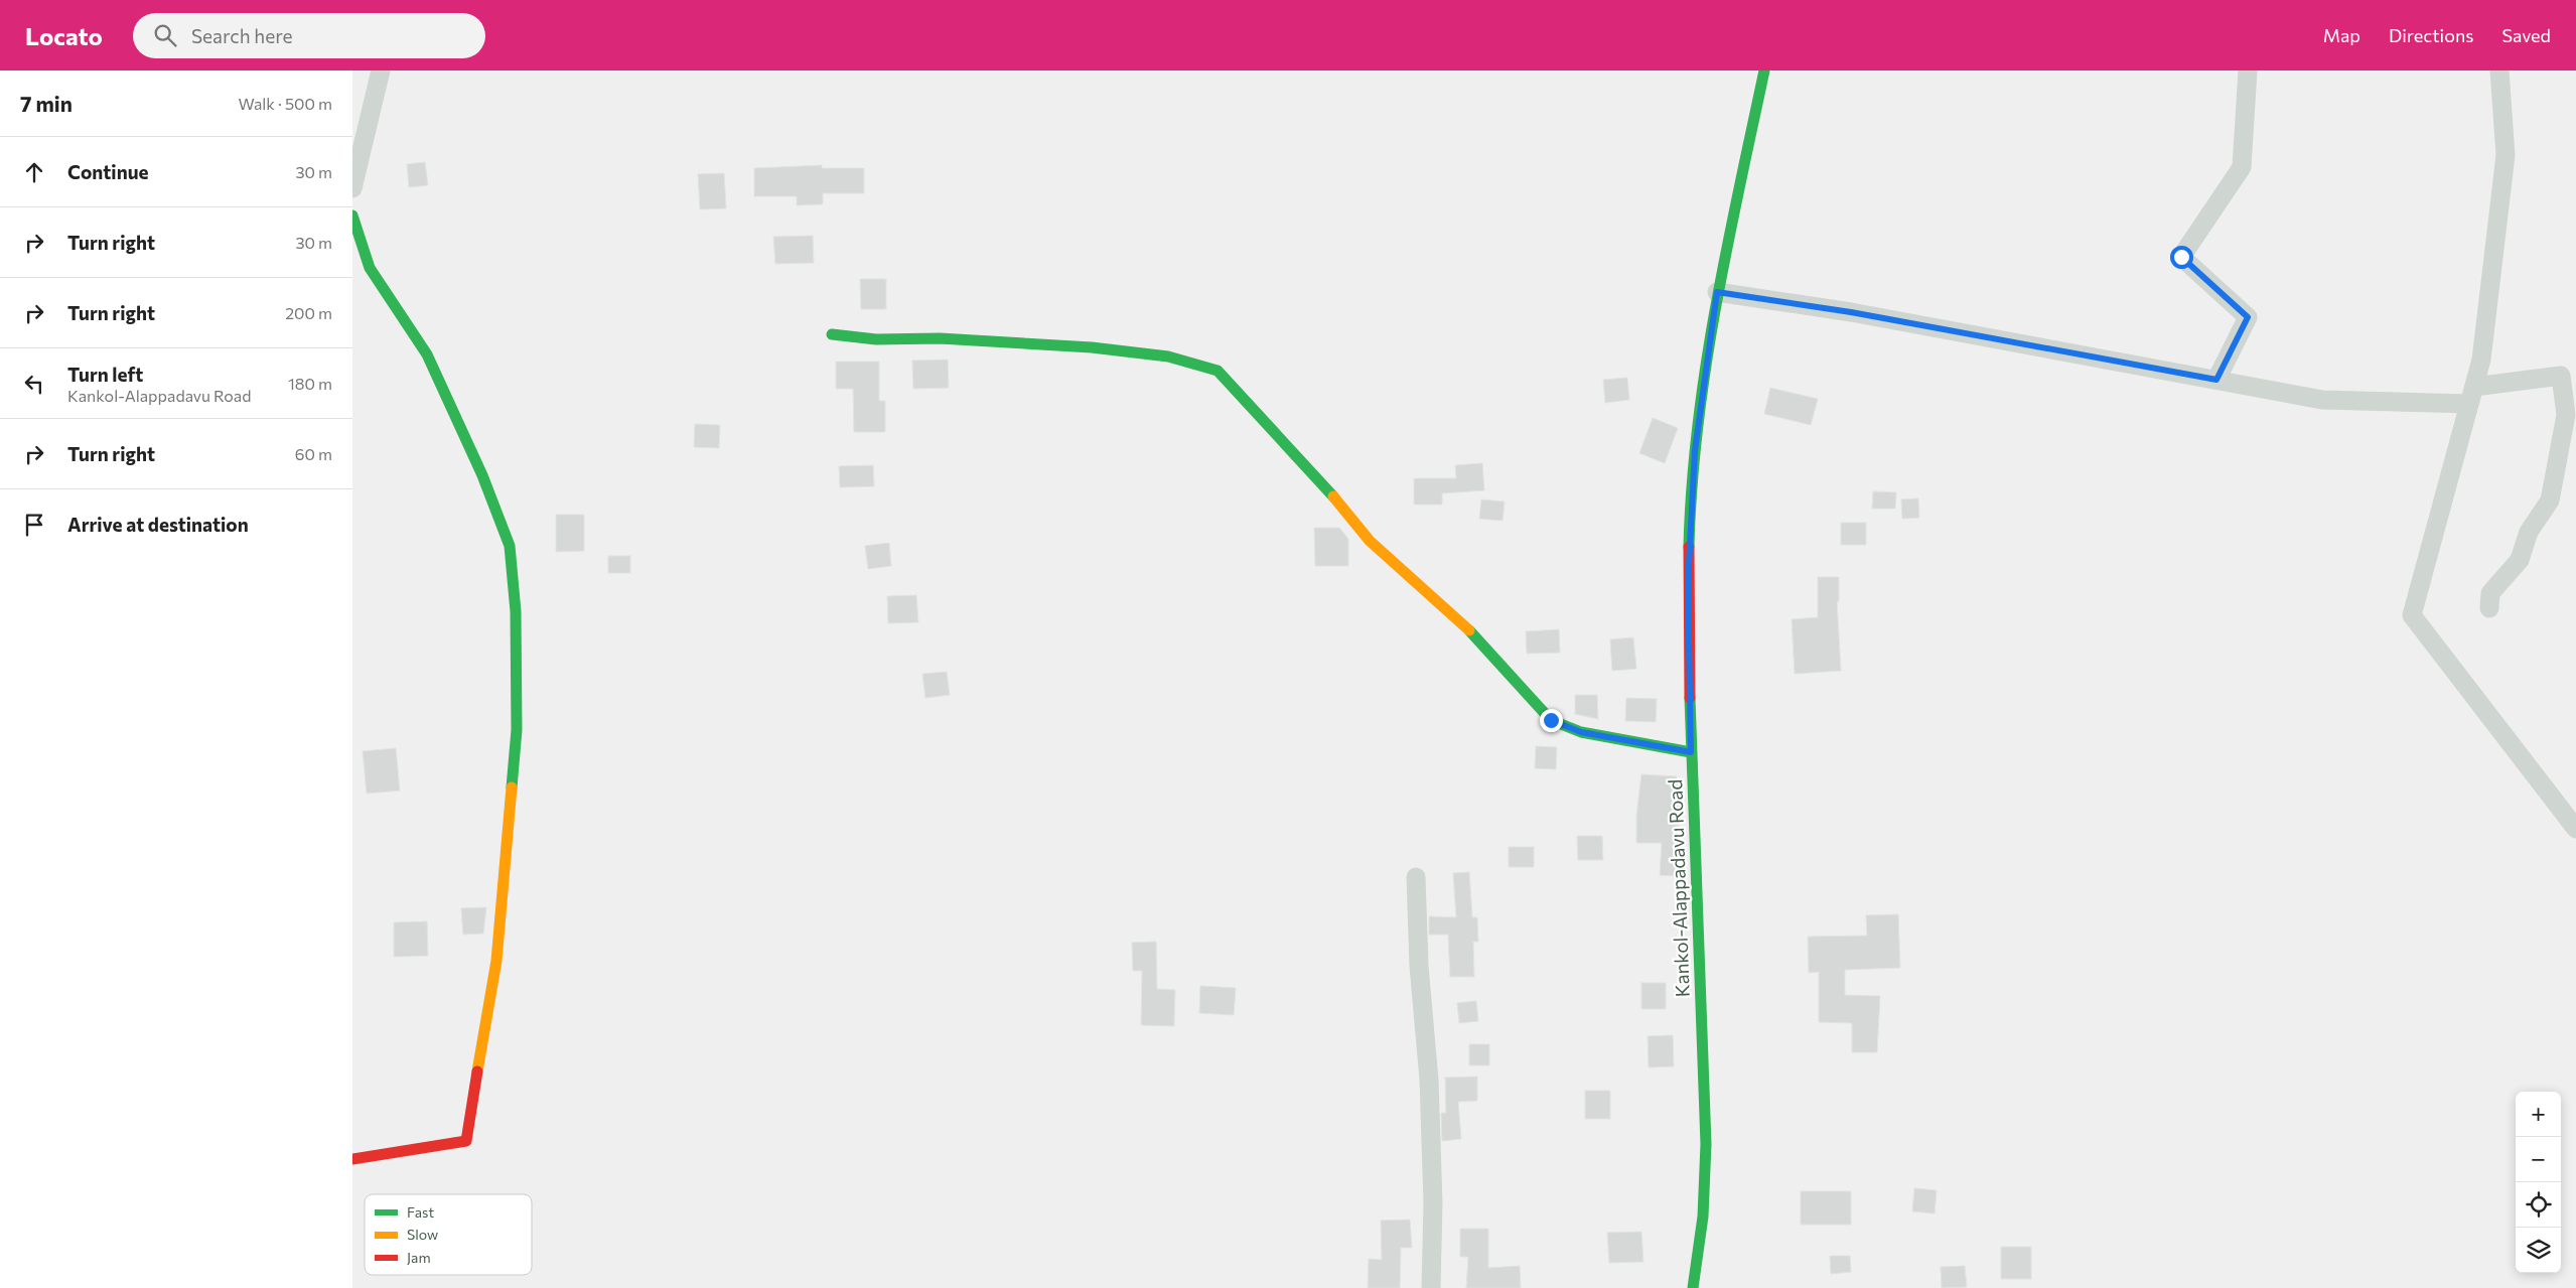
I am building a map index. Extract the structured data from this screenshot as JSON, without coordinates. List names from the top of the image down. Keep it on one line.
{"streets":{"street":["Kankol-Alappadavu Road"]},"legend":["Fast","Slow","Jam"],"page":{"header":"Locato","search":"Search here","nav":["Map","Directions","Saved"],"heading":["7 min","Walk · 500 m"],"list":[["Continue","30 m"],["Turn right","30 m"],["Turn right","200 m"],["Turn left","Kankol-Alappadavu Road","180 m"],["Turn right","60 m"],"Arrive at destination"],"map_buttons":["+","−"]}}
